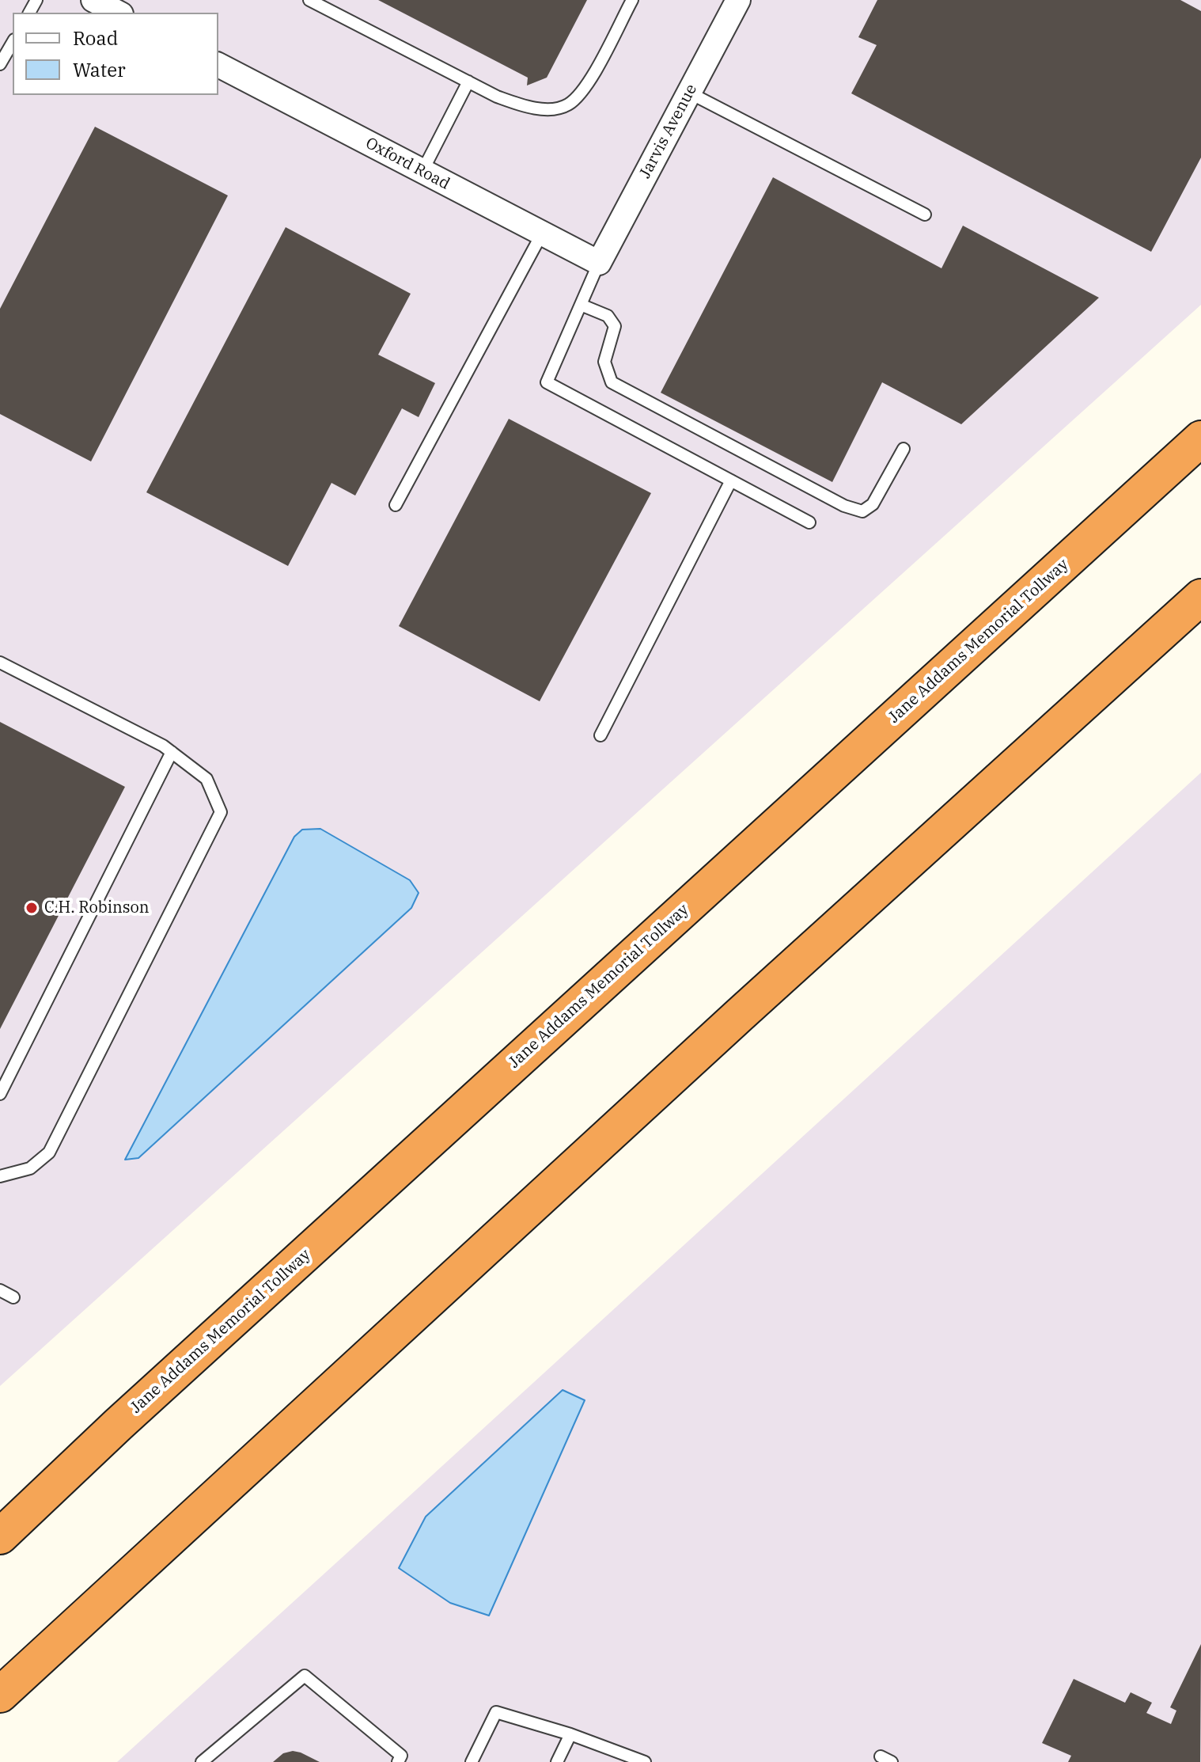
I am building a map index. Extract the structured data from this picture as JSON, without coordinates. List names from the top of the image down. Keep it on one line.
{"streets":{"highway":["Jane Addams Memorial Tollway"],"street":["Jarvis Avenue","Oxford Road"]},"crossings":[["Jarvis Avenue","Oxford Road"]],"places":["C.H. Robinson"],"legend":["Road","Water"]}
